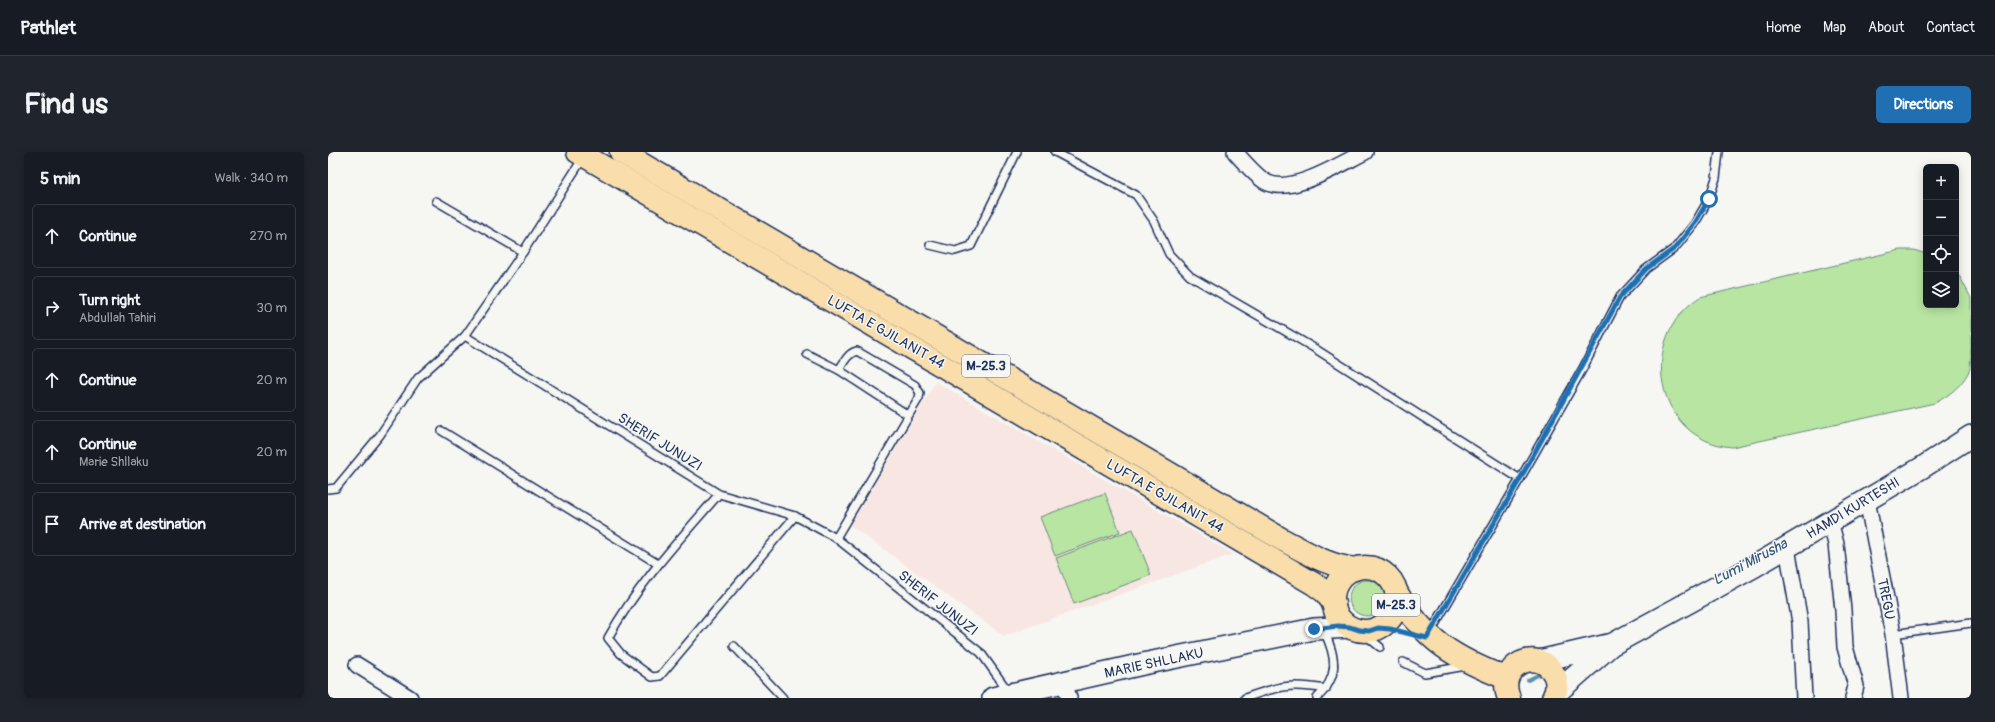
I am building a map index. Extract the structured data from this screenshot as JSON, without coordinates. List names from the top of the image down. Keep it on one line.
{"streets":{"main road":["LUFTA E GJILANIT 44","M-25.3","HAMDI KURTESHI","MARIE SHLLAKU"],"street":["TREGU"],"lane":["SHERIF JUNUZI"]},"crossings":[["LUFTA E GJILANIT 44","M-25.3"],["LUFTA E GJILANIT 44","MARIE SHLLAKU"],["M-25.3","HAMDI KURTESHI"],["M-25.3","MARIE SHLLAKU"],["SHERIF JUNUZI","MARIE SHLLAKU"],["HAMDI KURTESHI","TREGU"]],"water":["Lumi Mirusha"],"page":{"header":"Pathlet","nav":["Home","Map","About","Contact"],"buttons":"Directions","title":"Find us","heading":["5 min","Walk · 340 m"],"map_buttons":["+","−"],"list":[["Continue","270 m"],["Turn right","Abdullah Tahiri","30 m"],["Continue","20 m"],["Continue","Marie Shllaku","20 m"],"Arrive at destination"]}}
